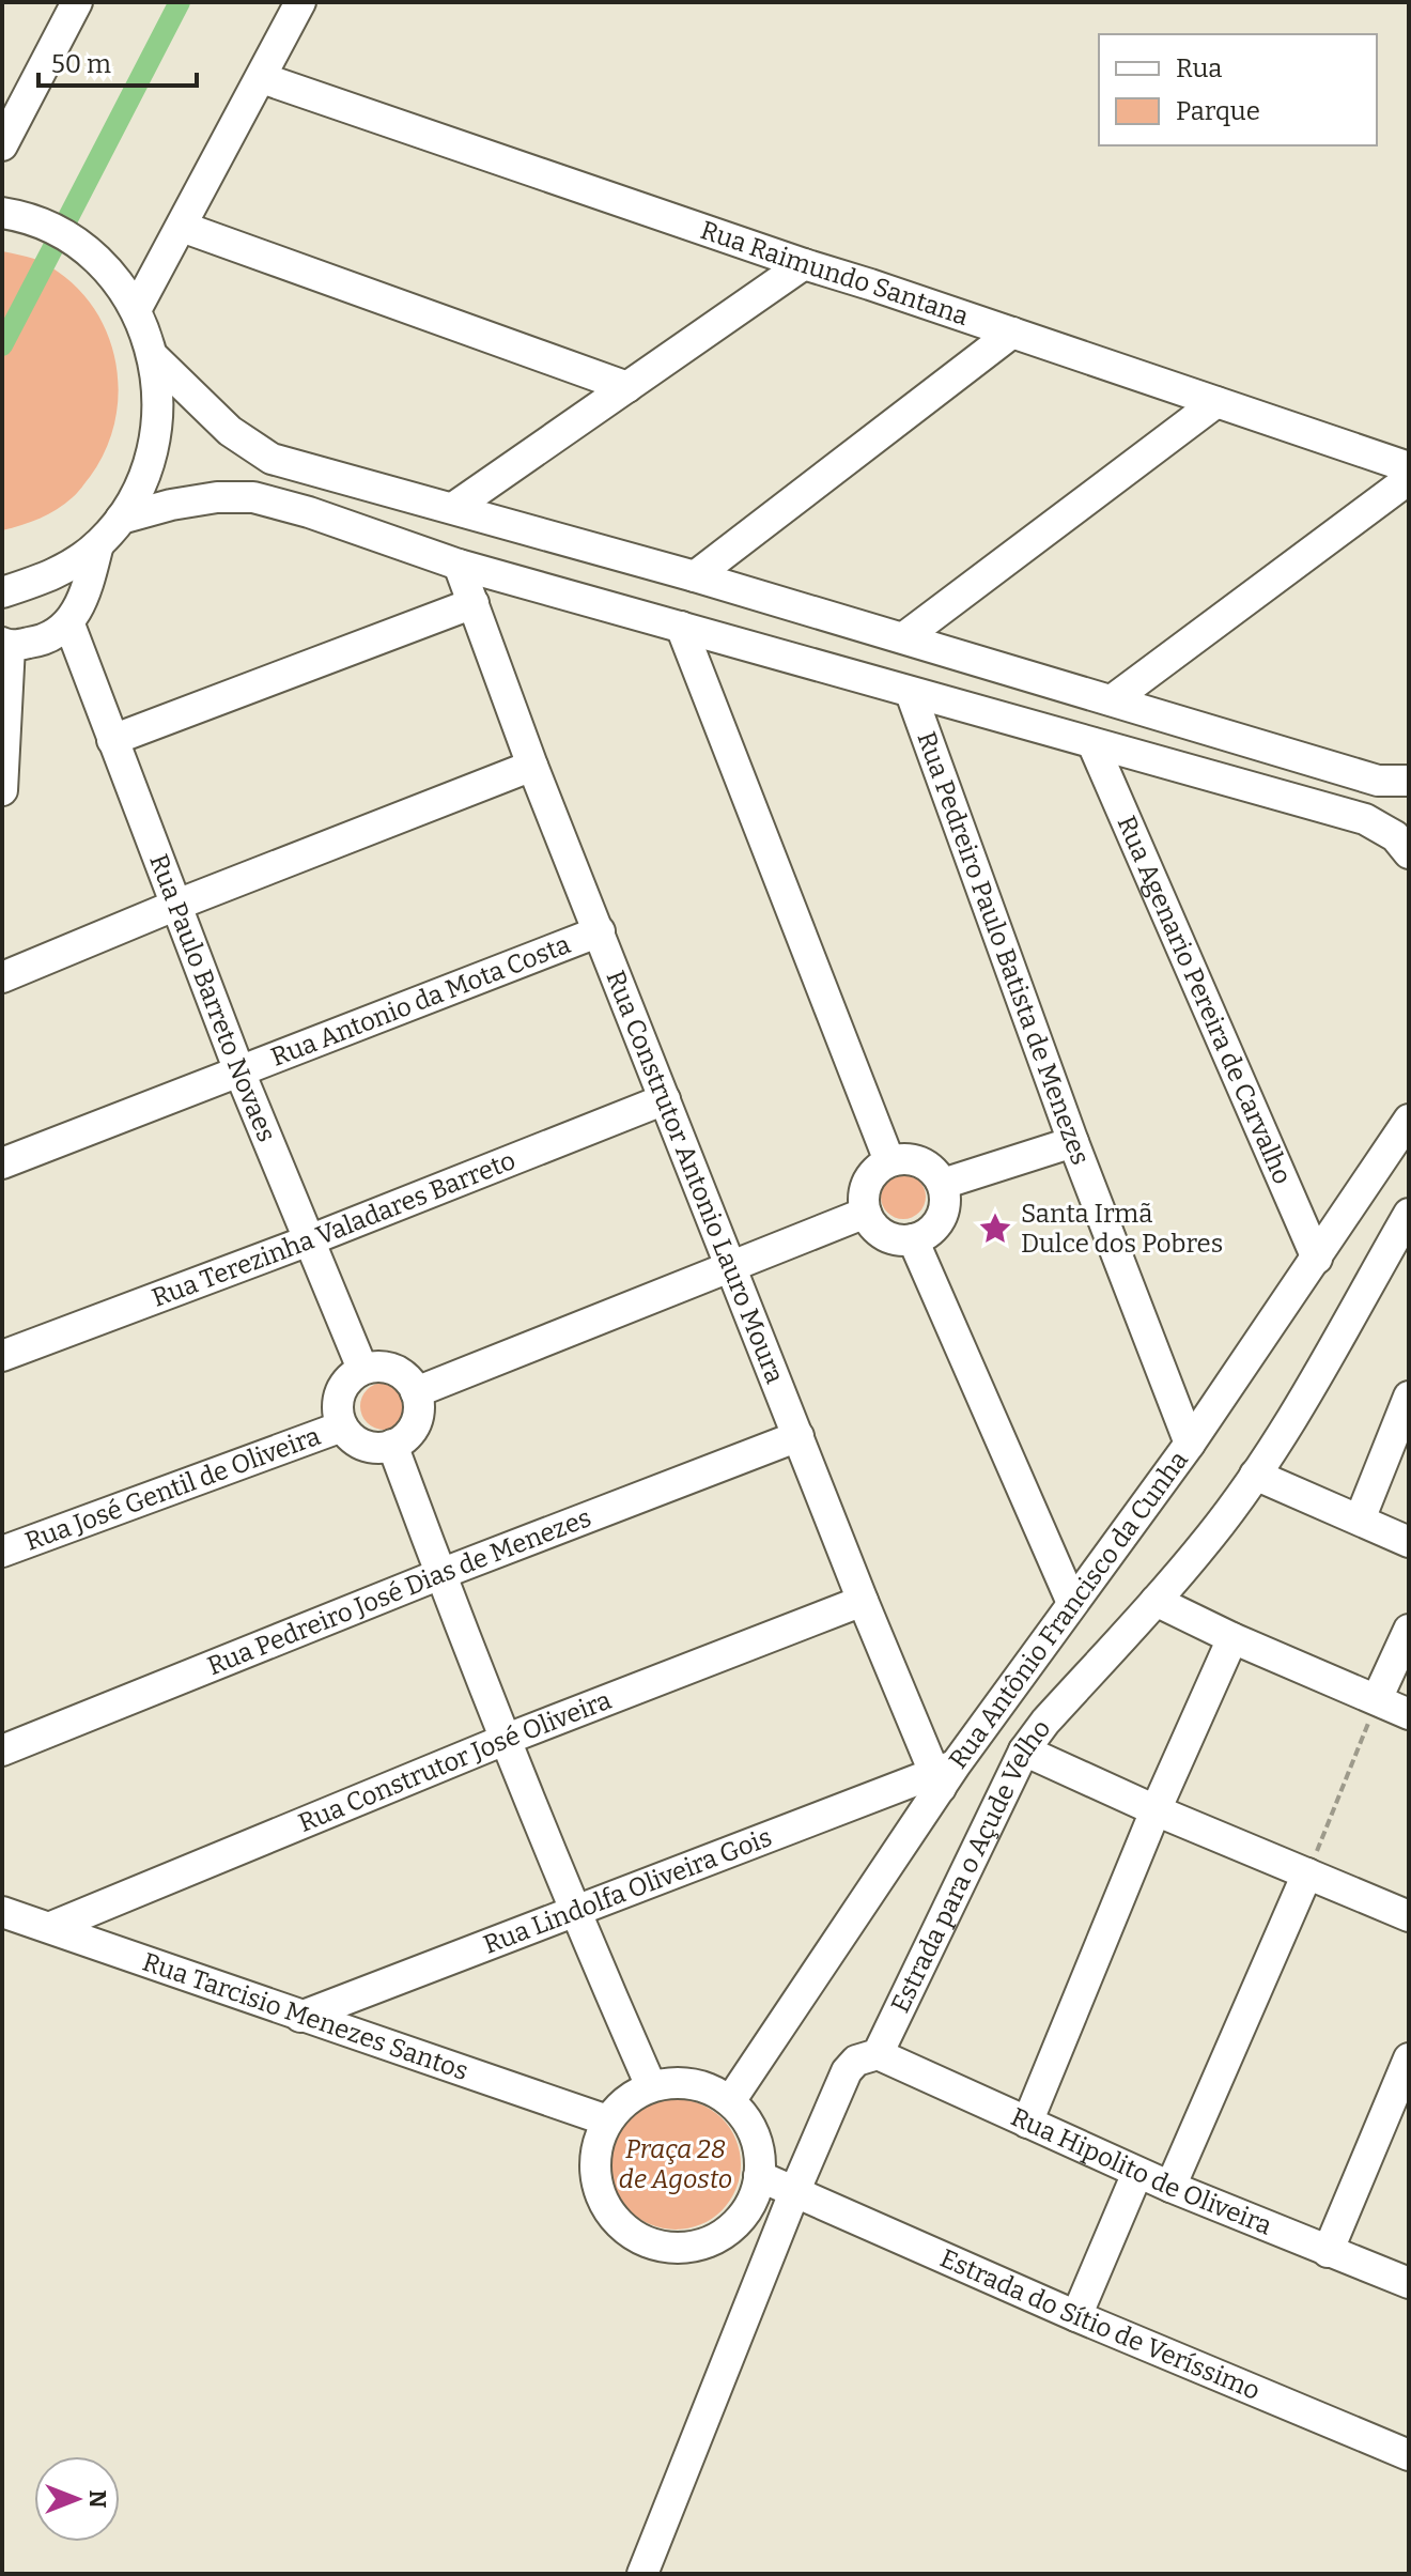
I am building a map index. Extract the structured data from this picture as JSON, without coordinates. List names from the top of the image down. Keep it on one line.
{"streets":{"street":["Rua Raimundo Santana","Rua Pedreiro Paulo Batista de Menezes","Rua Paulo Barreto Novaes","Rua Antonio da Mota Costa","Rua Agenario Pereira de Carvalho","Rua Construtor Antonio Lauro Moura","Rua Terezinha Valadares Barreto","Rua José Gentil de Oliveira","Rua Pedreiro José Dias de Menezes","Rua Antônio Francisco da Cunha","Rua Construtor José Oliveira","Estrada para o Açude Velho","Rua Lindolfa Oliveira Gois","Rua Tarcisio Menezes Santos","Rua Hipolito de Oliveira","Estrada do Sítio de Veríssimo"]},"crossings":[["Rua Pedreiro Paulo Batista de Menezes","Rua Antônio Francisco da Cunha"],["Rua Paulo Barreto Novaes","Rua Antonio da Mota Costa"],["Rua Paulo Barreto Novaes","Rua Terezinha Valadares Barreto"],["Rua Paulo Barreto Novaes","Rua José Gentil de Oliveira"],["Rua Antonio da Mota Costa","Rua Construtor Antonio Lauro Moura"],["Rua Agenario Pereira de Carvalho","Rua Antônio Francisco da Cunha"],["Rua Construtor Antonio Lauro Moura","Rua Terezinha Valadares Barreto"],["Rua Construtor Antonio Lauro Moura","Rua Pedreiro José Dias de Menezes"],["Rua Construtor Antonio Lauro Moura","Rua Antônio Francisco da Cunha"],["Rua Construtor Antonio Lauro Moura","Rua Construtor José Oliveira"],["Rua Construtor Antonio Lauro Moura","Rua Lindolfa Oliveira Gois"],["Rua Antônio Francisco da Cunha","Rua Lindolfa Oliveira Gois"],["Rua Antônio Francisco da Cunha","Rua Tarcisio Menezes Santos"],["Rua Antônio Francisco da Cunha","Estrada do Sítio de Veríssimo"],["Rua Construtor José Oliveira","Rua Tarcisio Menezes Santos"],["Estrada para o Açude Velho","Rua Hipolito de Oliveira"],["Rua Lindolfa Oliveira Gois","Rua Tarcisio Menezes Santos"],["Rua Tarcisio Menezes Santos","Estrada do Sítio de Veríssimo"]],"parks":["Praça 28 de Agosto"],"places":{"place":["Santa Irmã Dulce dos Pobres"]},"legend":["Rua","Parque"],"scale_bar":"50 m","north":"right"}
